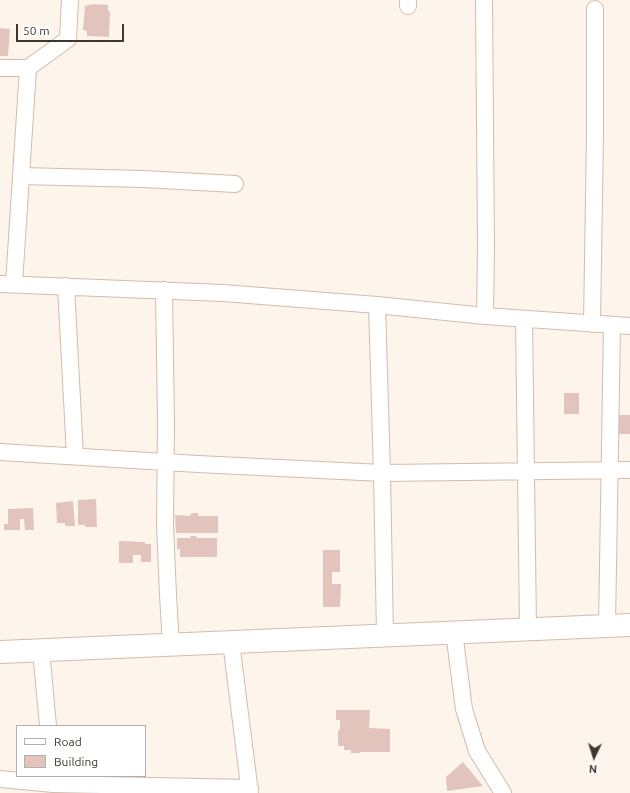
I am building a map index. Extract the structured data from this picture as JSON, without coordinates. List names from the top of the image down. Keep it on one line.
{"legend":["Road","Building"],"scale_bar":"50 m","north":"bottom"}
